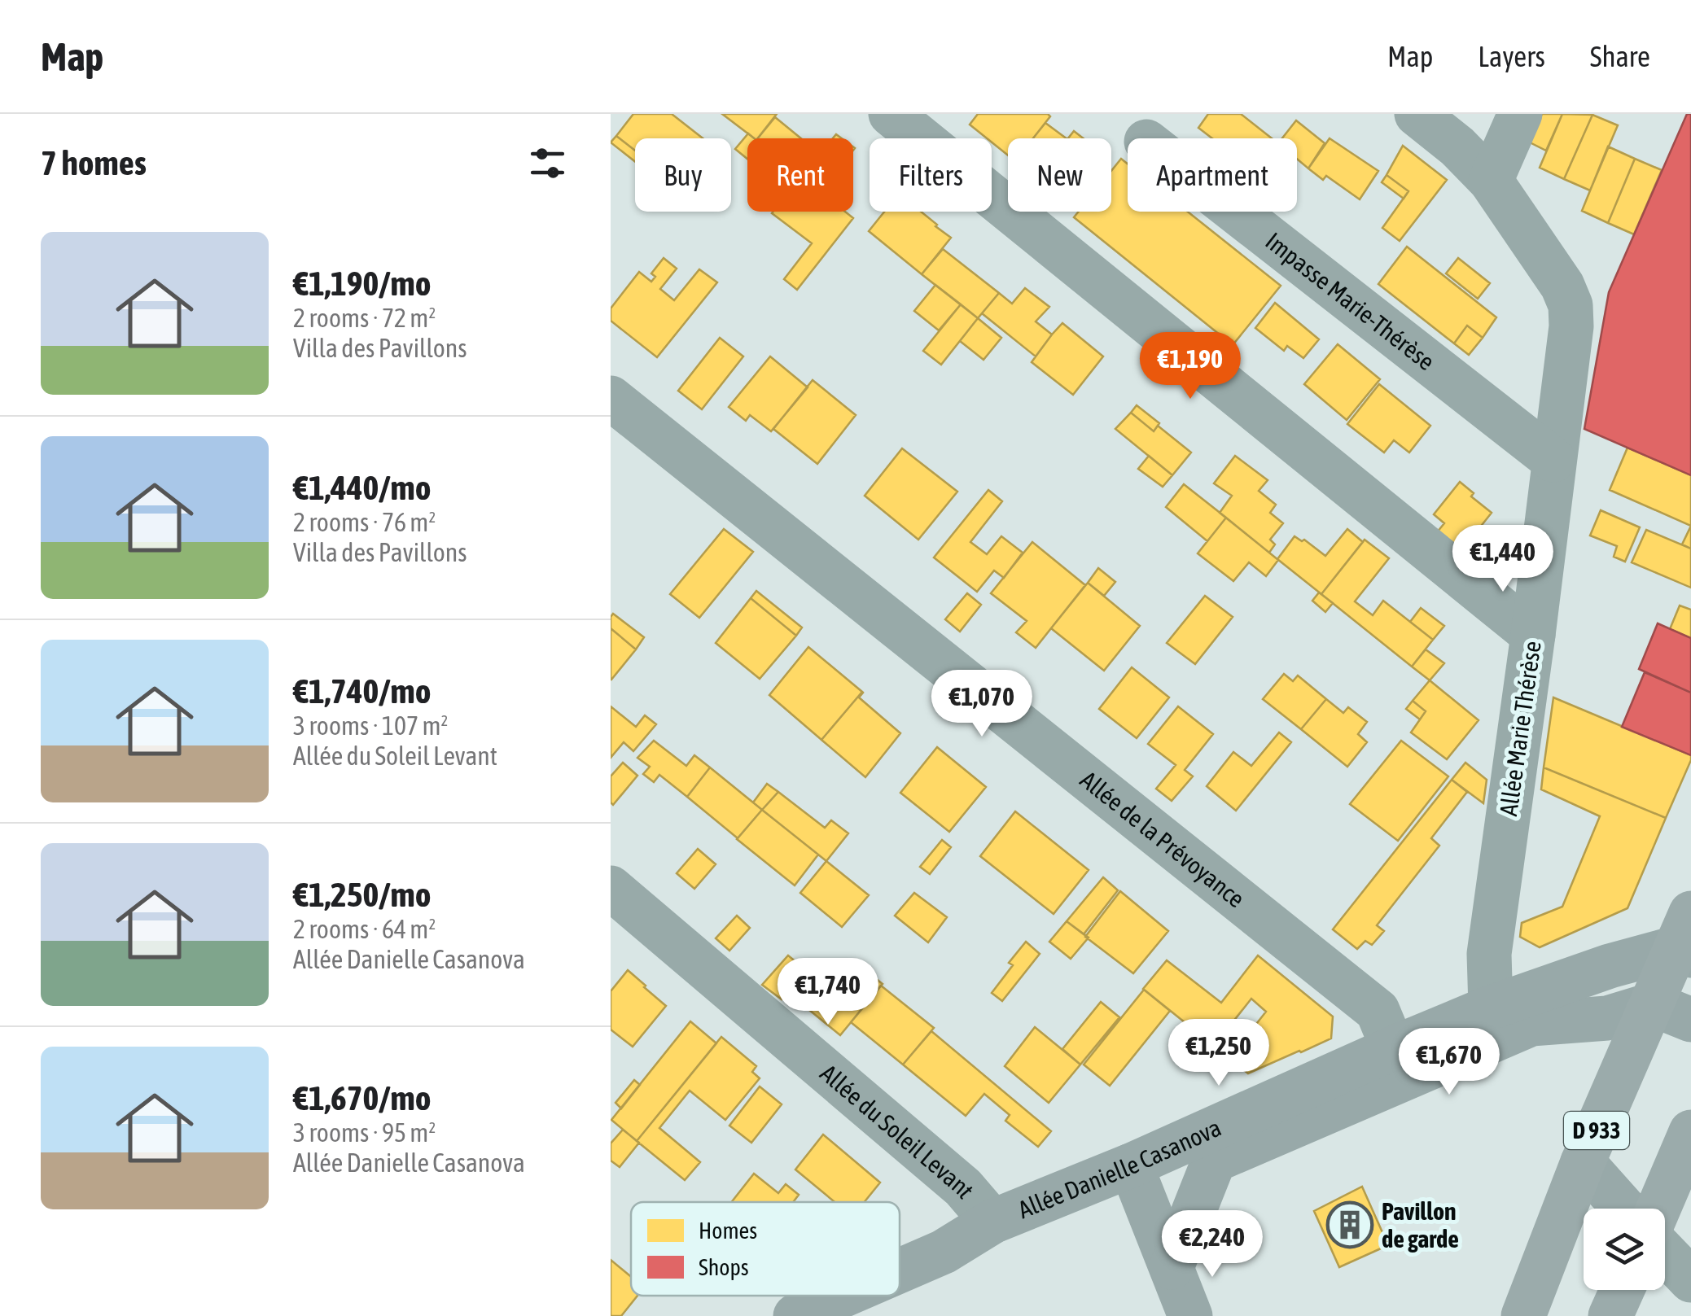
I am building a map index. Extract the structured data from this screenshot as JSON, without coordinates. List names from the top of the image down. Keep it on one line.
{"streets":{"main road":["D 933","Allée Danielle Casanova"],"street":["Impasse Marie-Thérèse","Allée Marie Thérèse","Allée de la Prévoyance","Allée du Soleil Levant"]},"crossings":[["Impasse Marie-Thérèse","Allée Marie Thérèse"],["Allée Marie Thérèse","Allée Danielle Casanova"],["Allée de la Prévoyance","Allée Danielle Casanova"],["D 933","Allée Danielle Casanova"],["Allée du Soleil Levant","Allée Danielle Casanova"]],"places":{"building":["Pavillon de garde"]},"legend":["Homes","Shops"],"page":{"header":"Map","nav":["Map","Layers","Share"],"heading":"7 homes","chip":["Buy","Rent","Filters","New","Apartment"],"list":[{"name":"€1,190/mo","note":"2 rooms · 72 m² · Villa des Pavillons"},{"name":"€1,440/mo","note":"2 rooms · 76 m² · Villa des Pavillons"},{"name":"€1,740/mo","note":"3 rooms · 107 m² · Allée du Soleil Levant"},{"name":"€1,250/mo","note":"2 rooms · 64 m² · Allée Danielle Casanova"},{"name":"€1,670/mo","note":"3 rooms · 95 m² · Allée Danielle Casanova"}],"price":["€1,190","€1,440","€1,070","€1,740","€1,250","€1,670","€2,240"]}}
